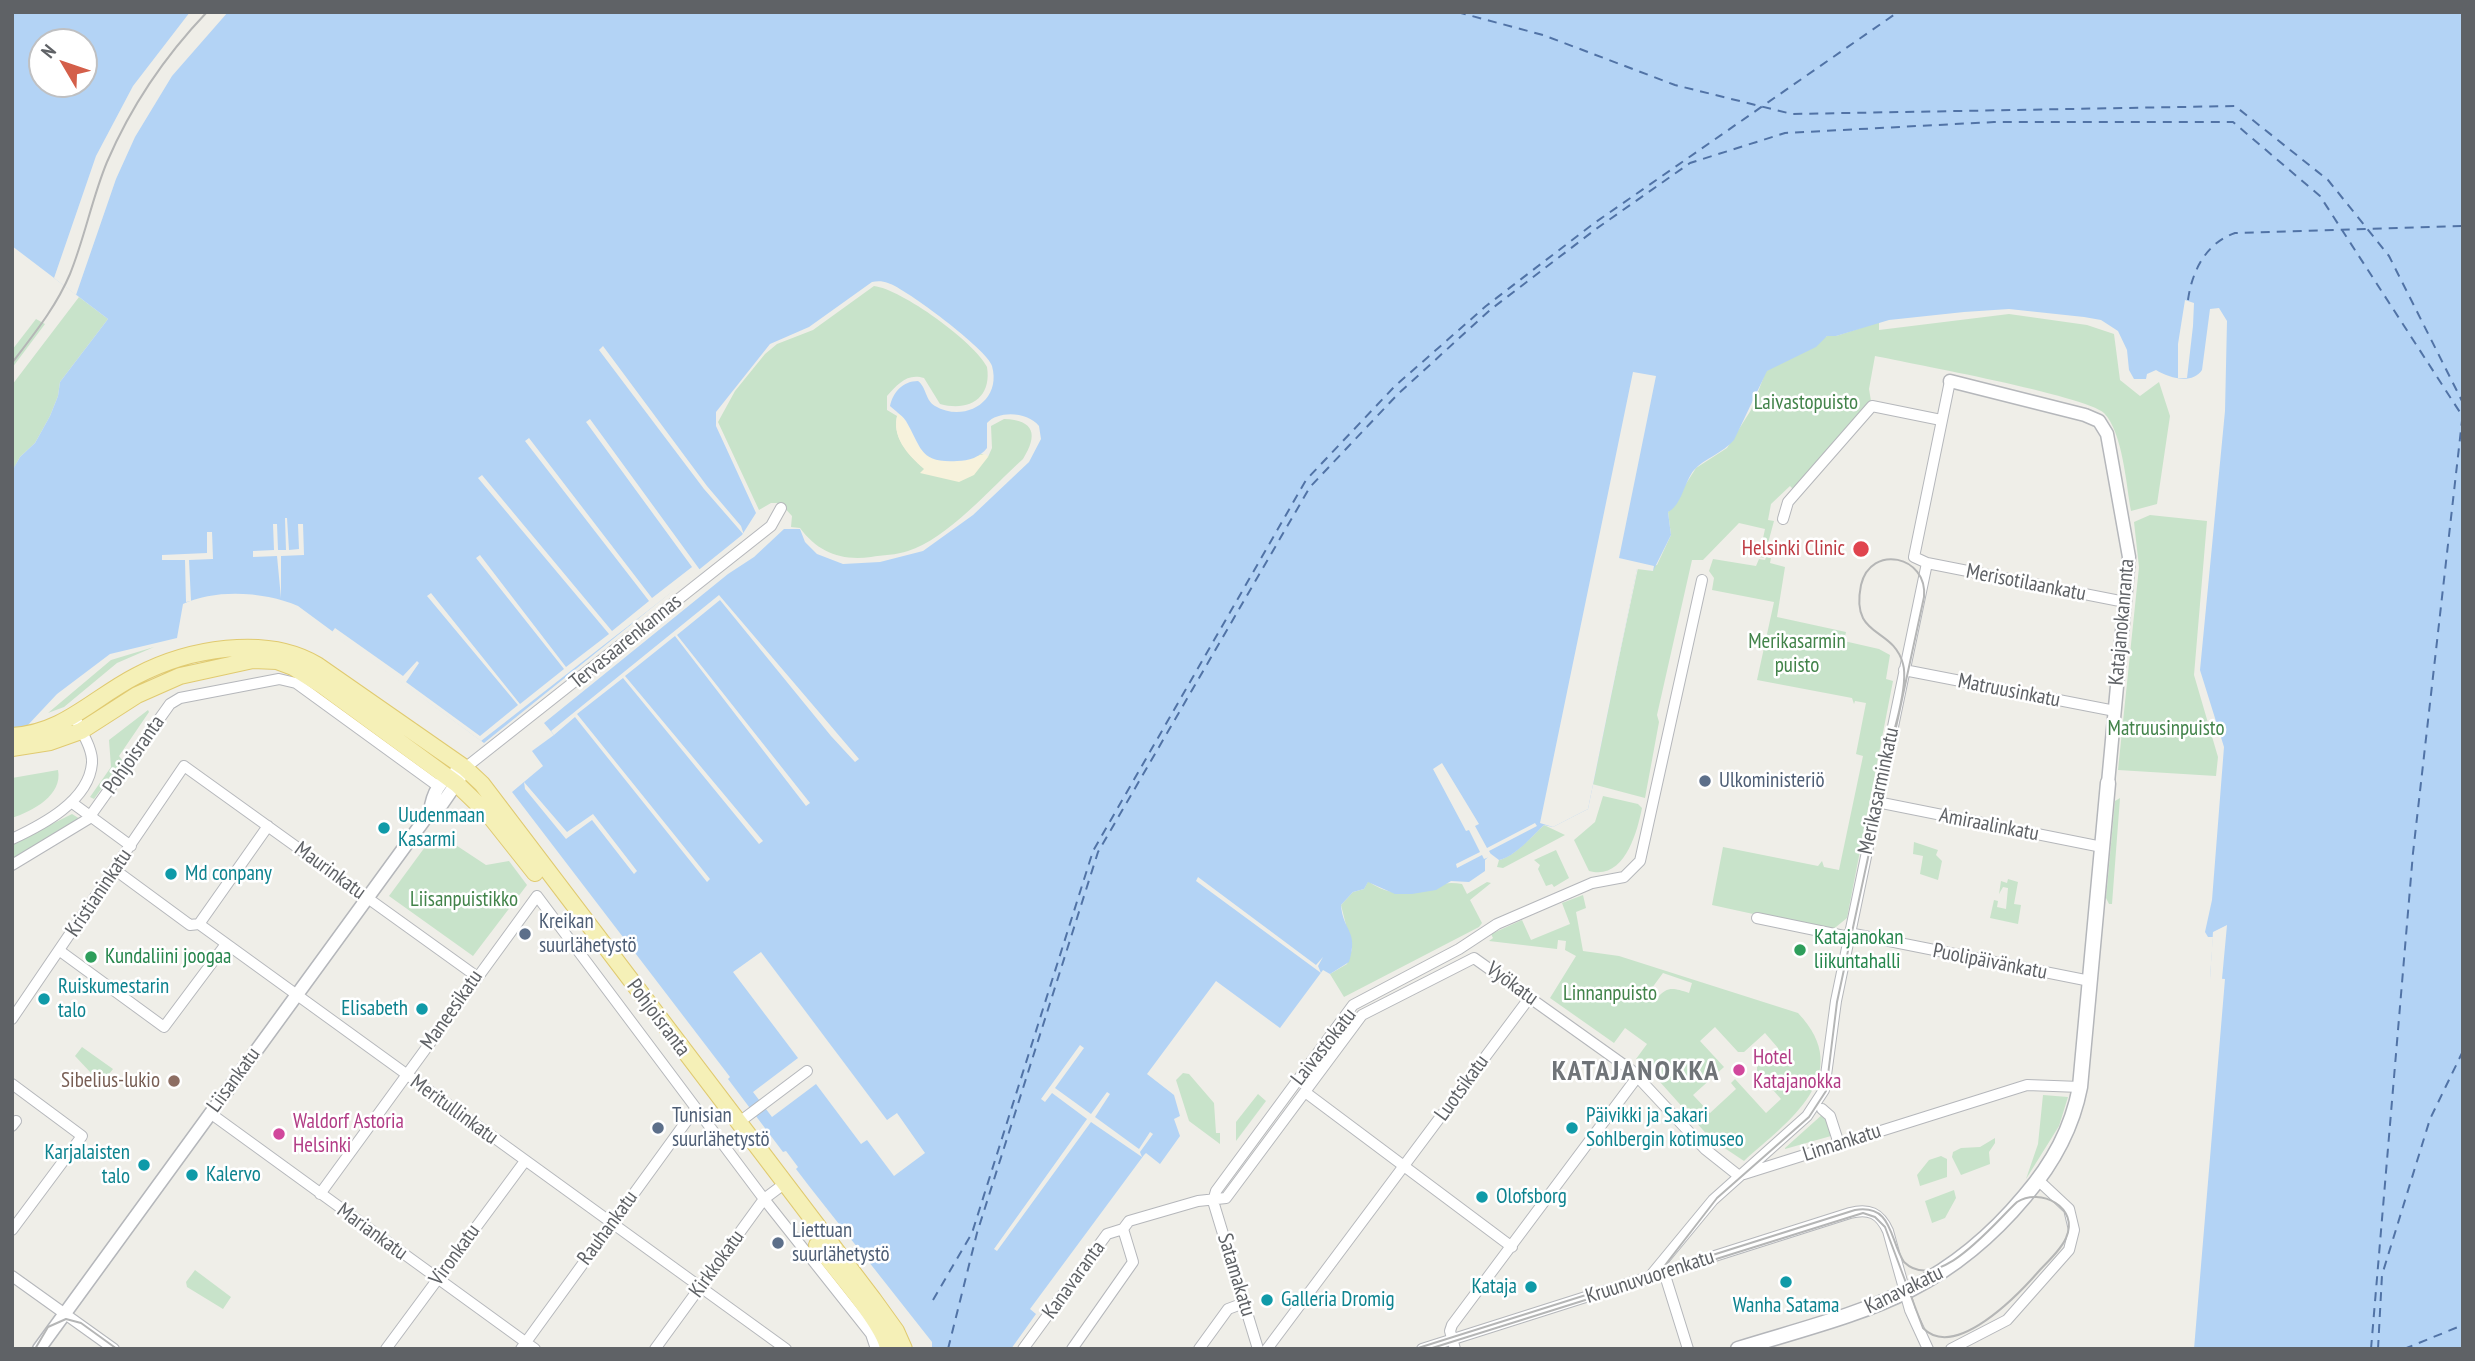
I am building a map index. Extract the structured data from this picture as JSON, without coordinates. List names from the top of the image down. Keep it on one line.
{"streets":{"main road":["Katajanokanranta","Pohjoisranta","Kanavakatu"],"street":["Merisotilaankatu","Tervasaarenkannas","Matruusinkatu","Merikasarminkatu","Amiraalinkatu","Maurinkatu","Kristianinkatu","Puolipäivänkatu","Vyökatu","Maneesikatu","Laivastokatu","Liisankatu","Luotsikatu","Meritullinkatu","Linnankatu","Rauhankatu","Mariankatu","Vironkatu","Kirkkokatu","Satamakatu","Kruunuvuorenkatu","Kanavaranta"]},"crossings":[["Merisotilaankatu","Katajanokanranta"],["Merisotilaankatu","Merikasarminkatu"],["Katajanokanranta","Matruusinkatu"],["Katajanokanranta","Amiraalinkatu"],["Katajanokanranta","Puolipäivänkatu"],["Katajanokanranta","Linnankatu"],["Katajanokanranta","Kanavakatu"],["Tervasaarenkannas","Pohjoisranta"],["Tervasaarenkannas","Liisankatu"],["Matruusinkatu","Merikasarminkatu"],["Pohjoisranta","Maneesikatu"],["Pohjoisranta","Liisankatu"],["Pohjoisranta","Rauhankatu"],["Pohjoisranta","Kirkkokatu"],["Merikasarminkatu","Amiraalinkatu"],["Merikasarminkatu","Puolipäivänkatu"],["Merikasarminkatu","Vyökatu"],["Merikasarminkatu","Linnankatu"],["Maurinkatu","Kristianinkatu"],["Maurinkatu","Maneesikatu"],["Maurinkatu","Liisankatu"],["Vyökatu","Laivastokatu"],["Vyökatu","Luotsikatu"],["Vyökatu","Linnankatu"],["Maneesikatu","Meritullinkatu"],["Maneesikatu","Mariankatu"],["Laivastokatu","Satamakatu"],["Laivastokatu","Kanavaranta"],["Liisankatu","Meritullinkatu"],["Liisankatu","Mariankatu"],["Meritullinkatu","Rauhankatu"],["Meritullinkatu","Vironkatu"],["Meritullinkatu","Kirkkokatu"],["Linnankatu","Kruunuvuorenkatu"],["Rauhankatu","Mariankatu"],["Mariankatu","Vironkatu"],["Satamakatu","Kanavaranta"],["Kruunuvuorenkatu","Kanavakatu"]],"districts":["KATAJANOKKA"],"parks":["Laivastopuisto","Merikasarmin puisto","Matruusinpuisto","Liisanpuistikko","Linnanpuisto"],"places":["Helsinki Clinic","Ulkoministeriö","Uudenmaan Kasarmi","Md conpany","Kreikan suurlähetystö","Katajanokan liikuntahalli","Kundaliini joogaa","Ruiskumestarin talo","Elisabeth","Hotel Katajanokka","Sibelius-lukio","Tunisian suurlähetystö","Päivikki ja Sakari Sohlbergin kotimuseo","Waldorf Astoria Helsinki","Karjalaisten talo","Kalervo","Olofsborg","Liettuan suurlähetystö","Wanha Satama","Kataja","Galleria Dromig"],"north":"top left"}
